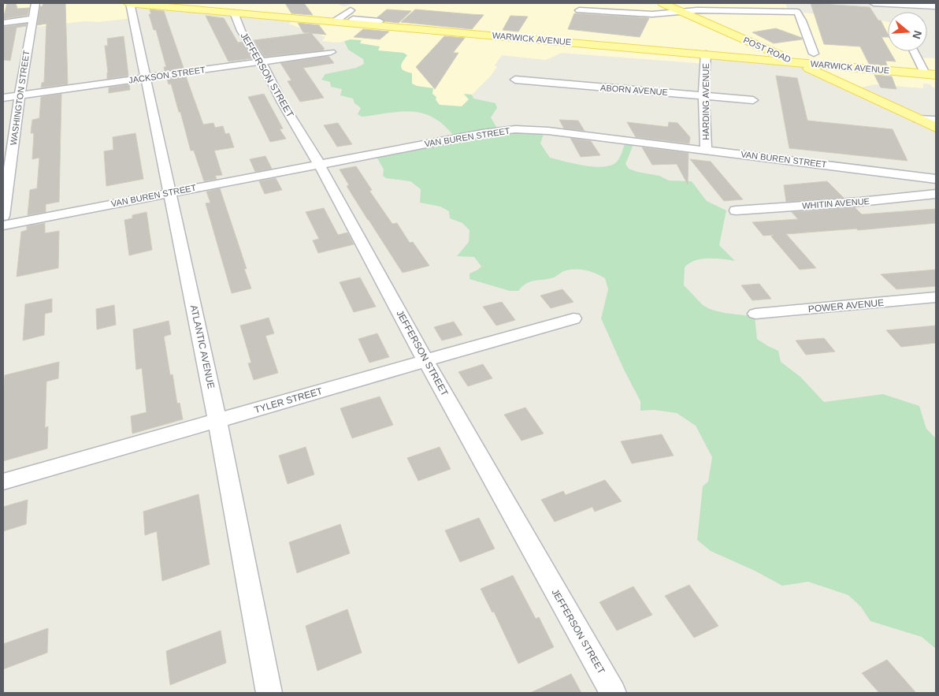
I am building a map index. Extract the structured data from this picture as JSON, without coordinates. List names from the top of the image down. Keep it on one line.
{"streets":{"main road":["WARWICK AVENUE","POST ROAD"],"street":["JACKSON STREET","JEFFERSON STREET","ABORN AVENUE","WASHINGTON STREET","HARDING AVENUE","VAN BUREN STREET","WHITIN AVENUE","POWER AVENUE","ATLANTIC AVENUE","TYLER STREET"]},"crossings":[["WARWICK AVENUE","POST ROAD"],["WARWICK AVENUE","JEFFERSON STREET"],["WARWICK AVENUE","HARDING AVENUE"],["WARWICK AVENUE","ATLANTIC AVENUE"],["JACKSON STREET","JEFFERSON STREET"],["JACKSON STREET","WASHINGTON STREET"],["JACKSON STREET","ATLANTIC AVENUE"],["JEFFERSON STREET","VAN BUREN STREET"],["JEFFERSON STREET","TYLER STREET"],["ABORN AVENUE","HARDING AVENUE"],["HARDING AVENUE","VAN BUREN STREET"],["VAN BUREN STREET","ATLANTIC AVENUE"],["ATLANTIC AVENUE","TYLER STREET"]],"north":"right"}
